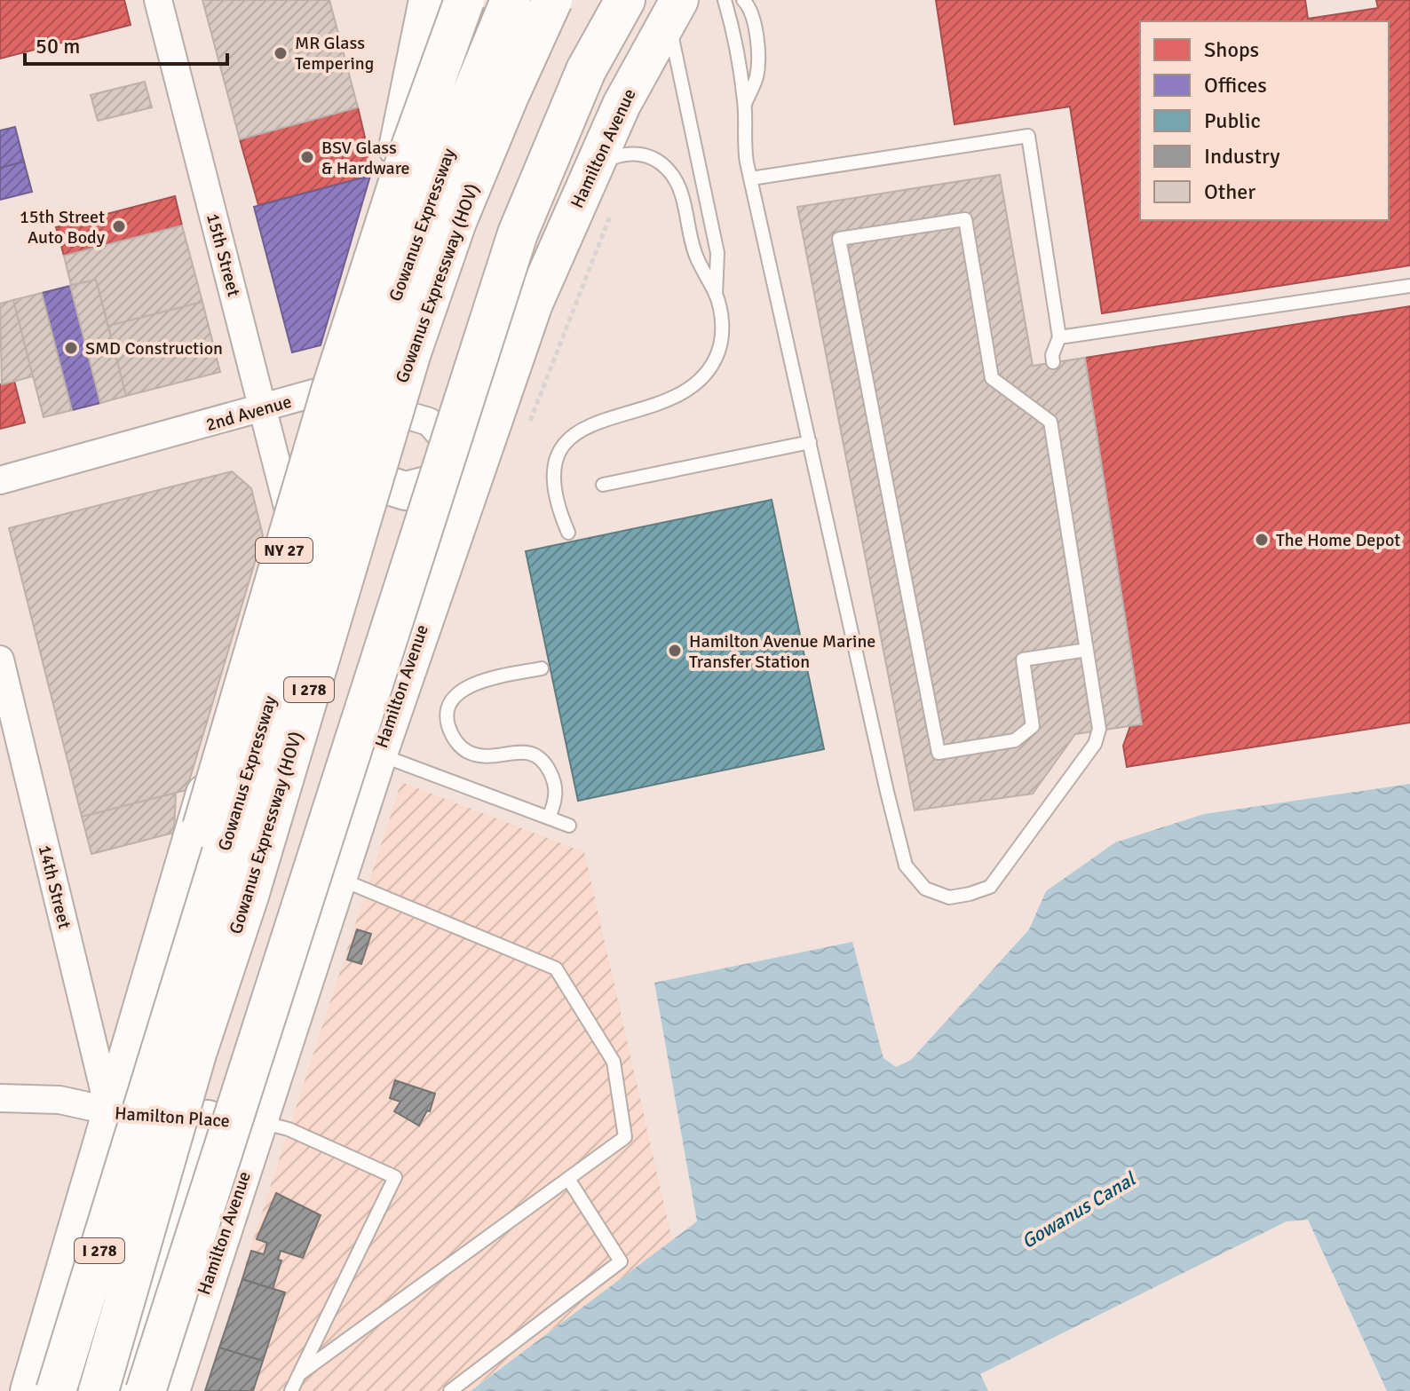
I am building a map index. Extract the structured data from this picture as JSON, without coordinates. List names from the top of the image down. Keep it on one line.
{"streets":{"highway":["Gowanus Expressway","Gowanus Expressway (HOV)","NY 27","I 278"],"main road":["Hamilton Avenue"],"street":["15th Street","2nd Avenue","14th Street","Hamilton Place"]},"crossings":[["Hamilton Avenue","Hamilton Place"],["Gowanus Expressway","NY 27"],["Gowanus Expressway","14th Street"],["Gowanus Expressway","Hamilton Place"],["15th Street","2nd Avenue"],["NY 27","14th Street"],["NY 27","Hamilton Place"],["14th Street","Hamilton Place"]],"water":["Gowanus Canal"],"places":["MR Glass Tempering","BSV Glass & Hardware","15th Street Auto Body","SMD Construction","The Home Depot","Hamilton Avenue Marine Transfer Station"],"legend":["Shops","Offices","Public","Industry","Other"],"scale_bar":"50 m"}
